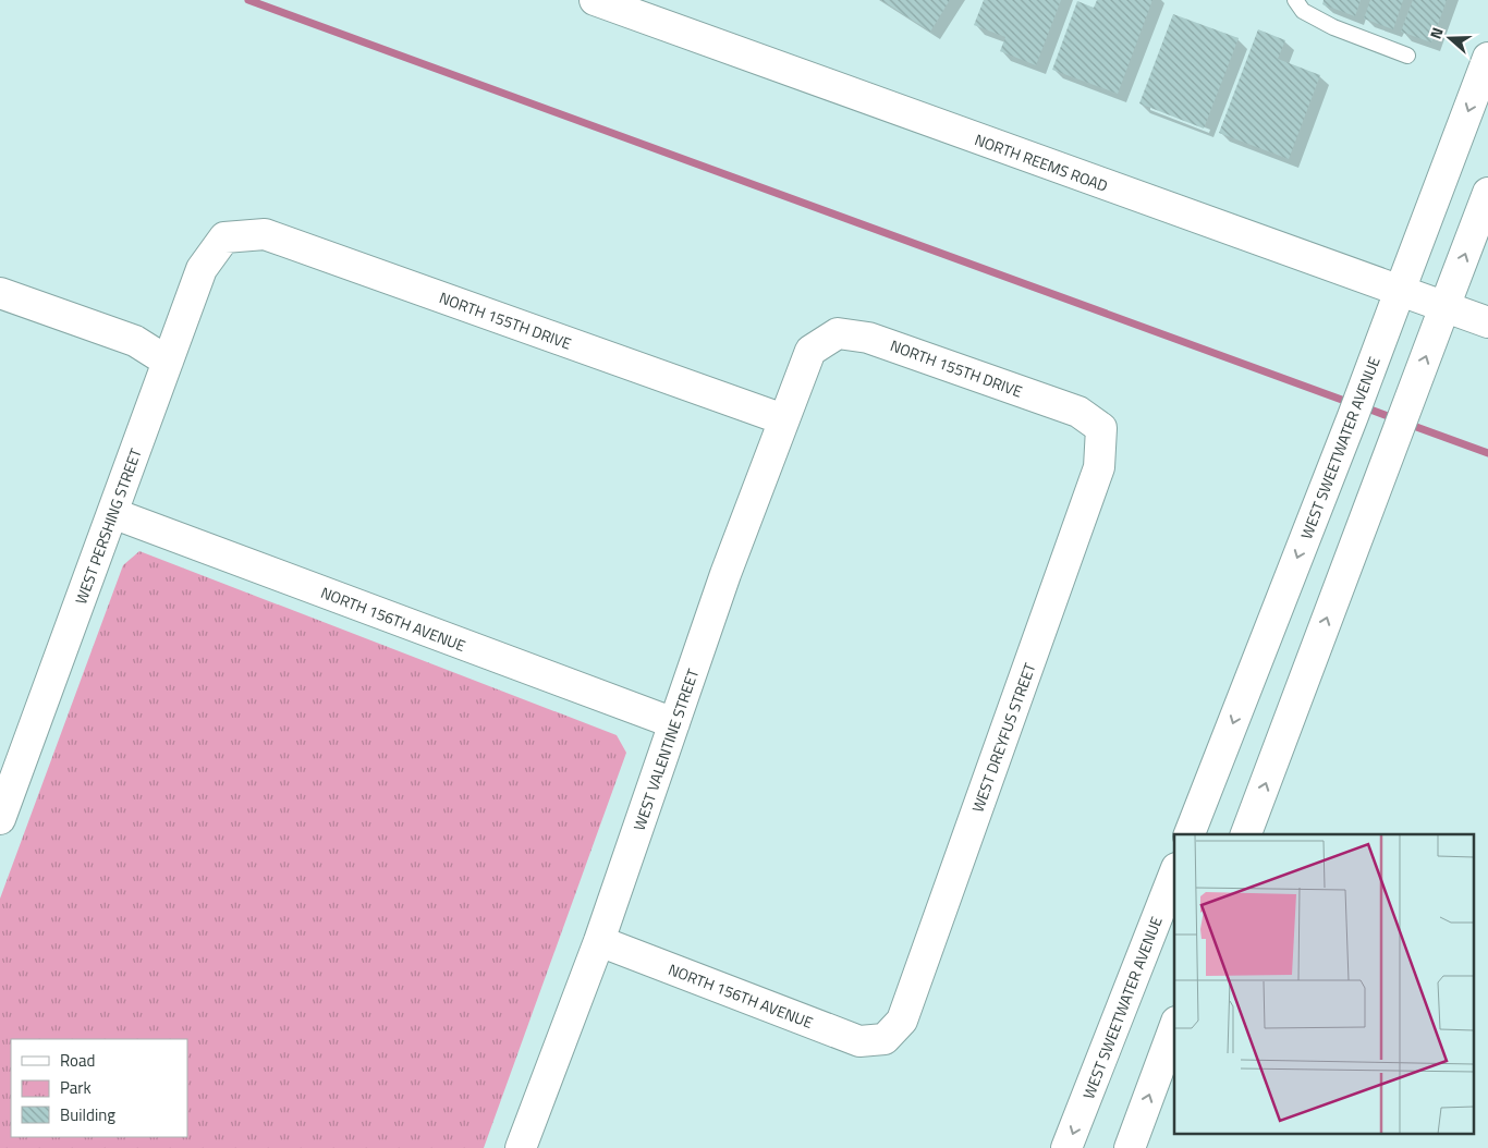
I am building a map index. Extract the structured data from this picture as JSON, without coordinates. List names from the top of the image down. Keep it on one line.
{"streets":{"street":["NORTH REEMS ROAD","NORTH 155TH DRIVE","WEST SWEETWATER AVENUE","WEST PERSHING STREET","NORTH 156TH AVENUE","WEST DREYFUS STREET","WEST VALENTINE STREET"]},"crossings":[["NORTH REEMS ROAD","WEST SWEETWATER AVENUE"],["NORTH 155TH DRIVE","WEST PERSHING STREET"],["NORTH 155TH DRIVE","WEST DREYFUS STREET"],["NORTH 155TH DRIVE","WEST VALENTINE STREET"],["WEST PERSHING STREET","NORTH 156TH AVENUE"],["NORTH 156TH AVENUE","WEST DREYFUS STREET"],["NORTH 156TH AVENUE","WEST VALENTINE STREET"]],"legend":["Road","Park","Building"],"north":"left"}
